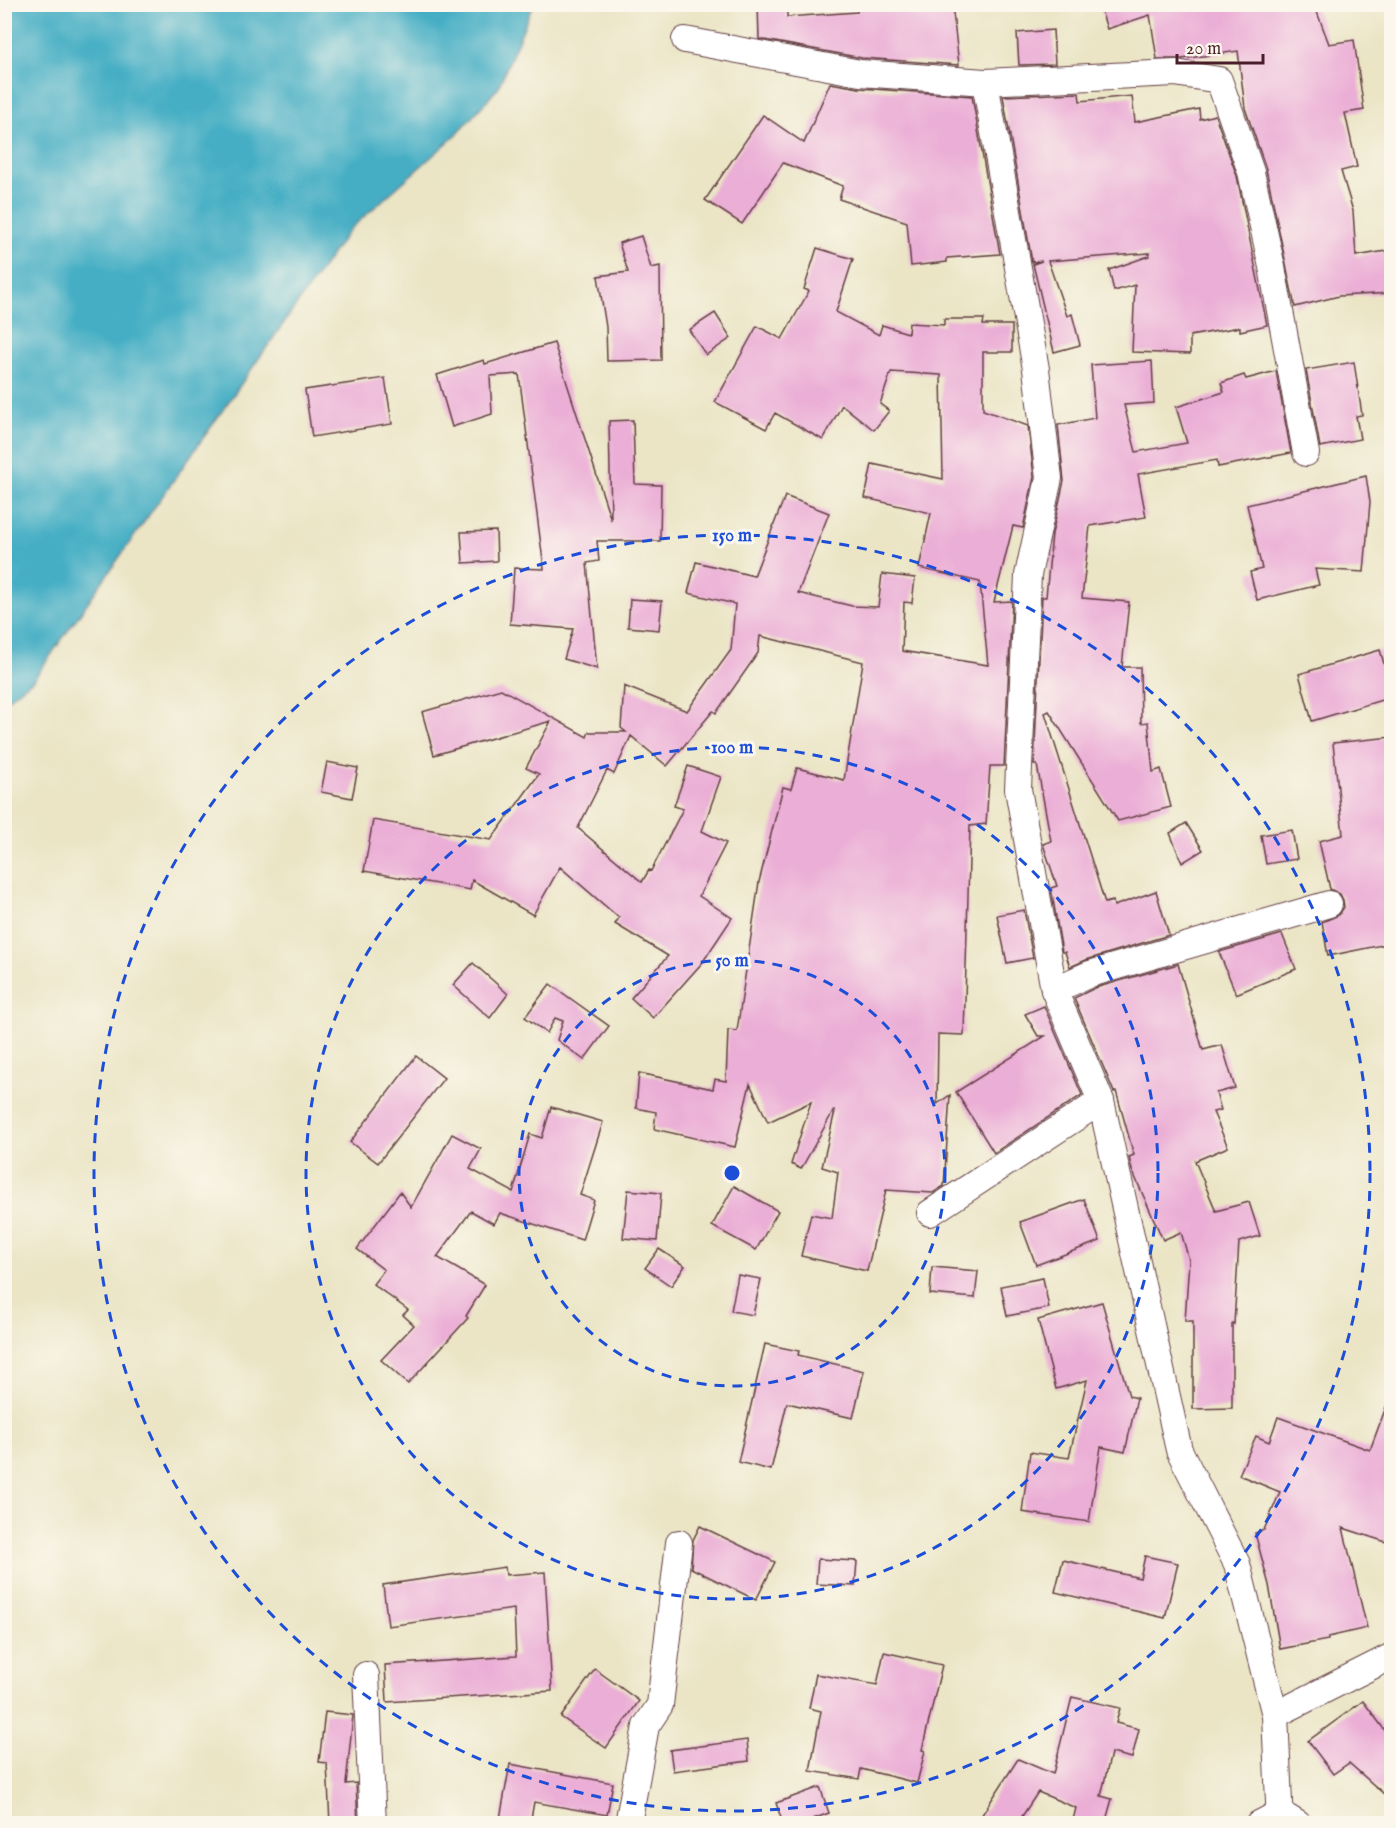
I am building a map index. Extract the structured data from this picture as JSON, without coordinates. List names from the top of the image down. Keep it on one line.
{"scale_bar":"20 m","rings":["150 m","100 m","50 m"]}
